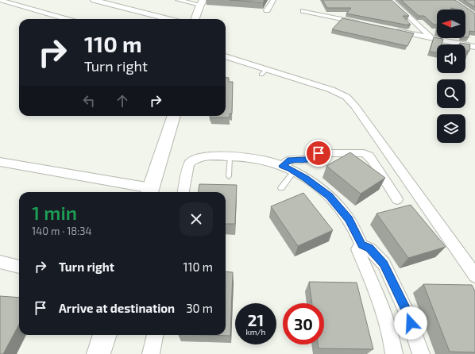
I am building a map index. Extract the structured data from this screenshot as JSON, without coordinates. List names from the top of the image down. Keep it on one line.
{"north":"left","page":{"turn":["110 m","Turn right"],"heading":["1 min","140 m · 18:34"],"list":[{"name":"Turn right","value":"110 m"},{"name":"Arrive at destination","value":"30 m"}],"speed":"21 km/h","limit":"30"}}
